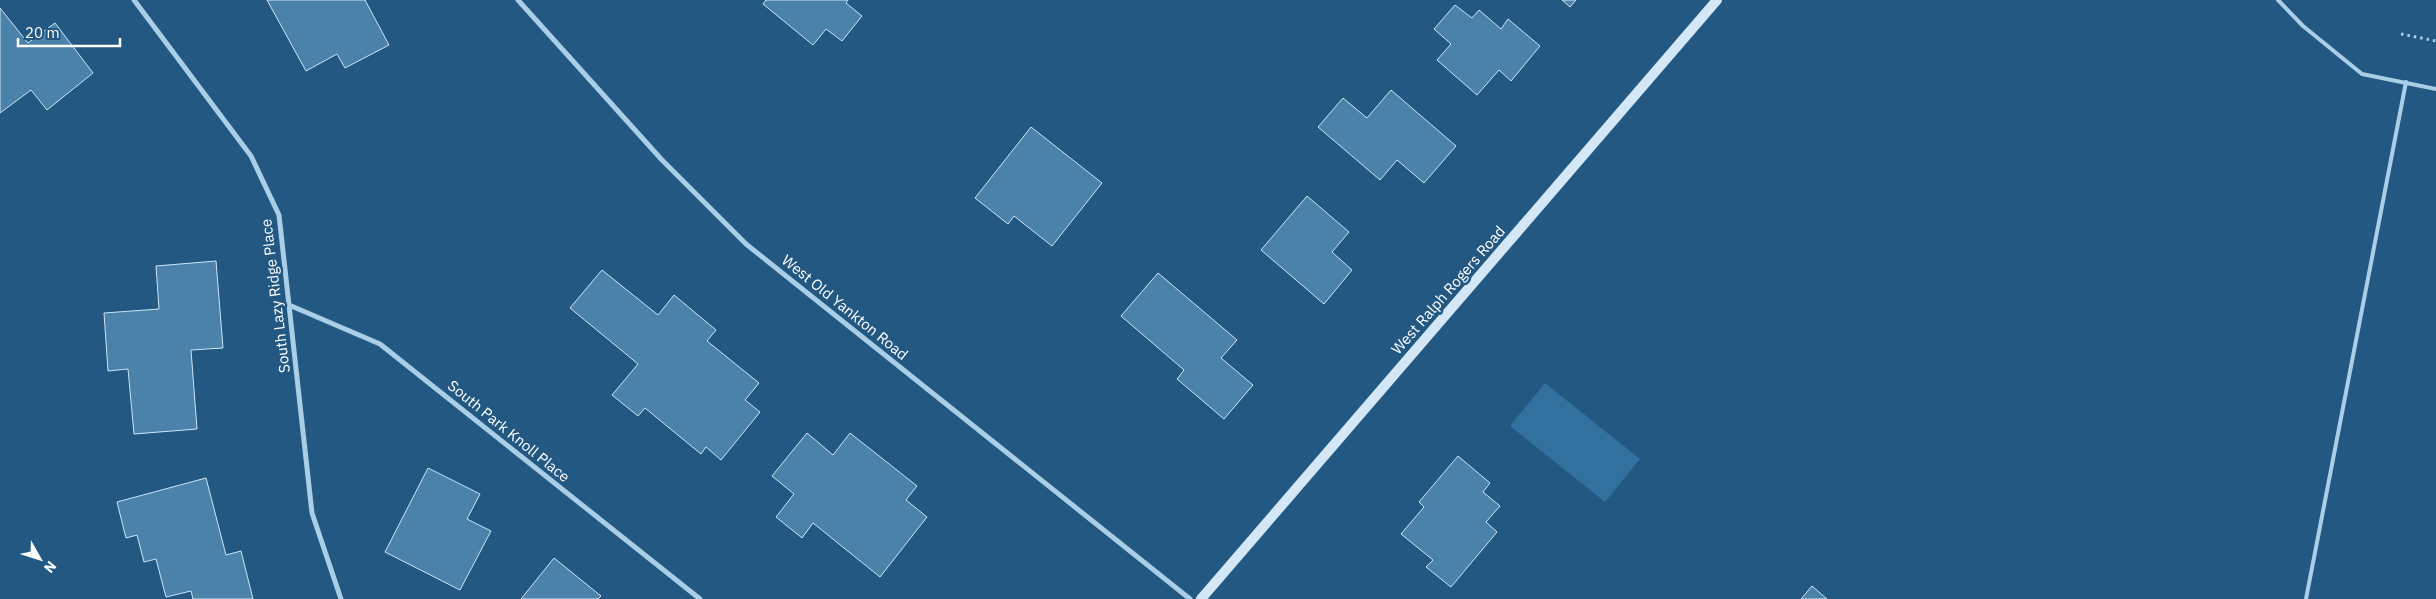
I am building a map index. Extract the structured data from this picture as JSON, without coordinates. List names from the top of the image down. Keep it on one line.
{"streets":{"street":["West Ralph Rogers Road","South Lazy Ridge Place","West Old Yankton Road","South Park Knoll Place"]},"crossings":[["South Lazy Ridge Place","South Park Knoll Place"]],"scale_bar":"20 m","north":"bottom right"}
